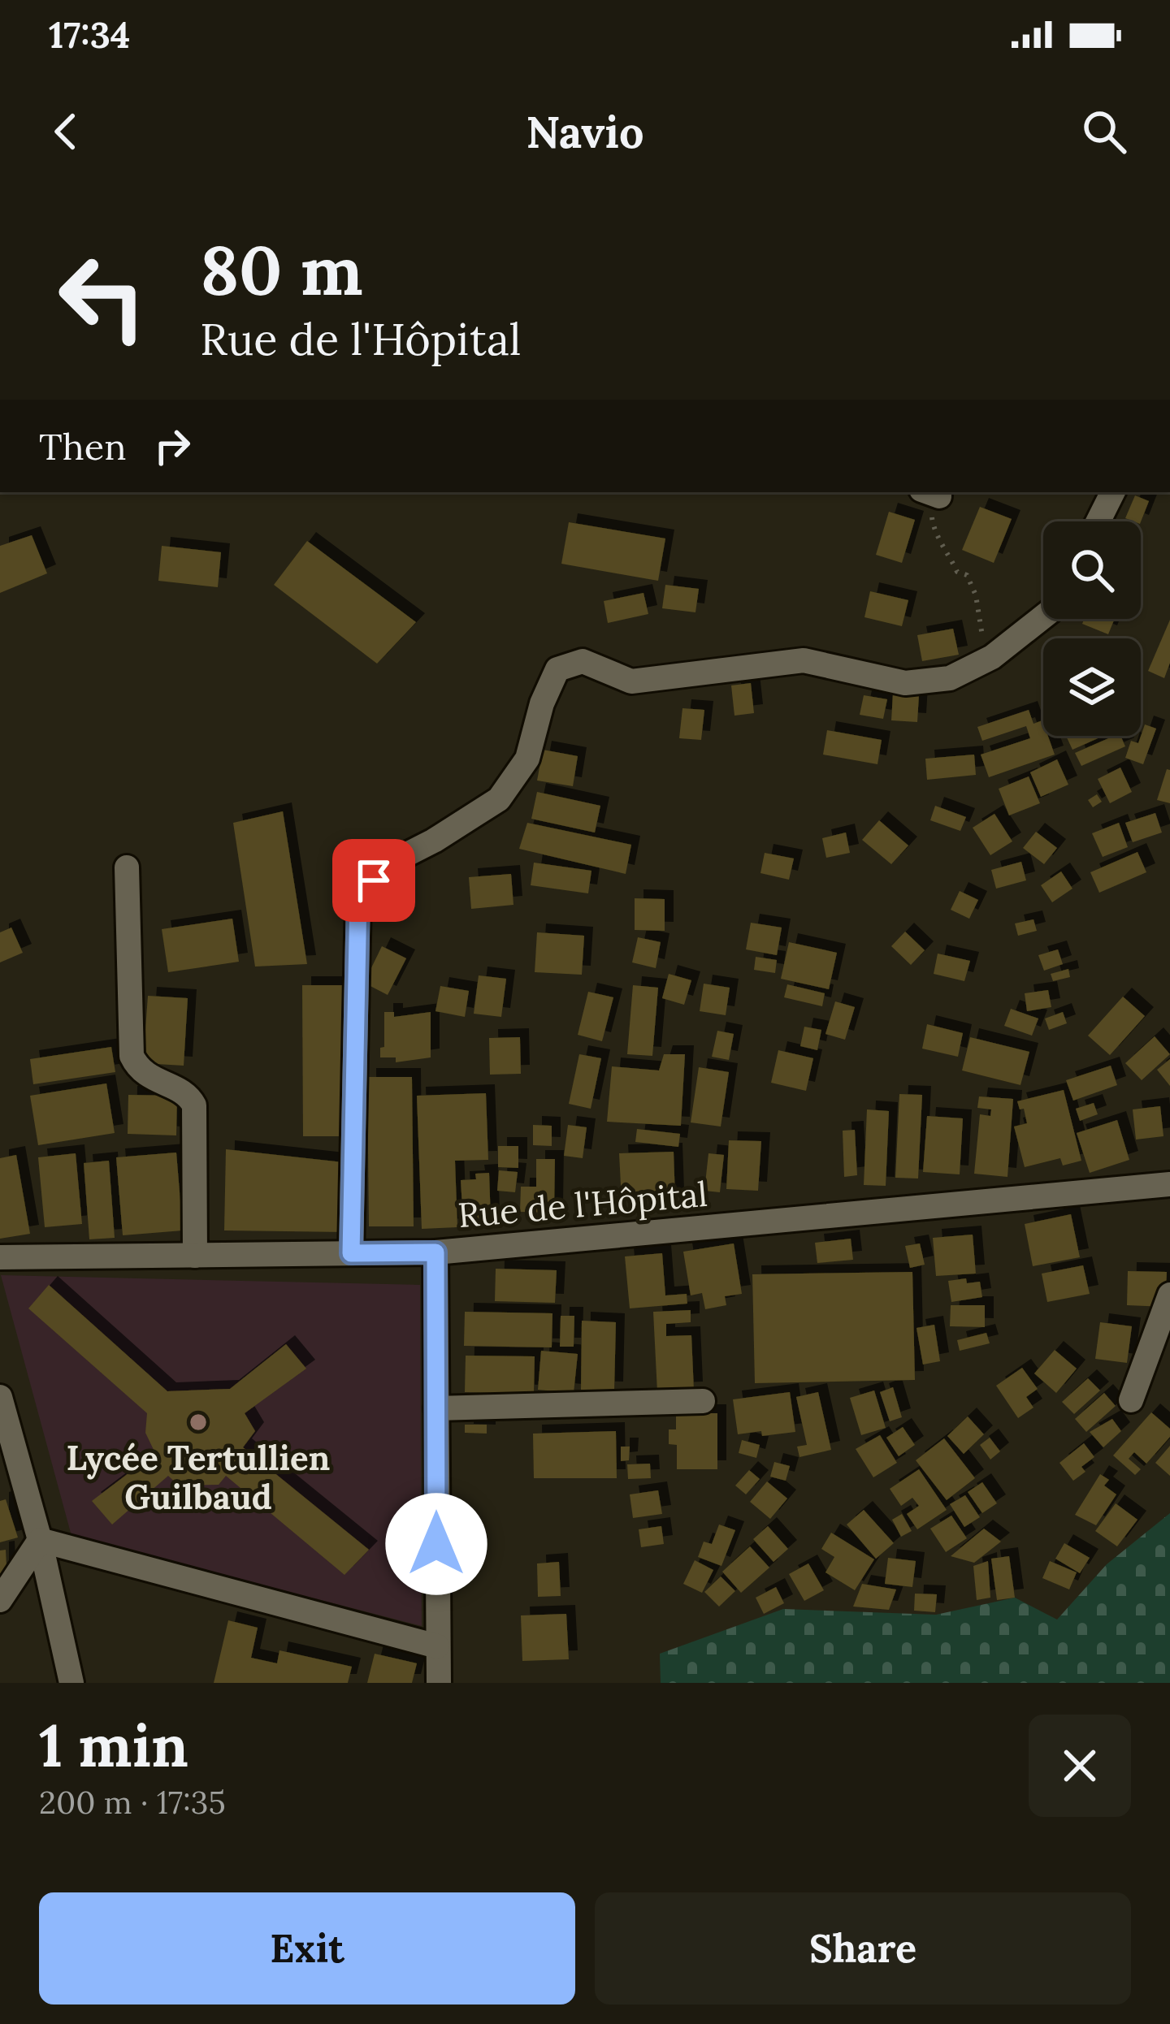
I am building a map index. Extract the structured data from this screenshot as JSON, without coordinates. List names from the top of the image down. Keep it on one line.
{"streets":{"street":["Rue de l'Hôpital"]},"places":["Lycée Tertullien Guilbaud"],"page":{"status":"17:34","header":"Navio","turn":["80 m","Rue de l'Hôpital"],"then":"Then","heading":["1 min","200 m · 17:35"],"buttons":["Exit","Share"]}}
